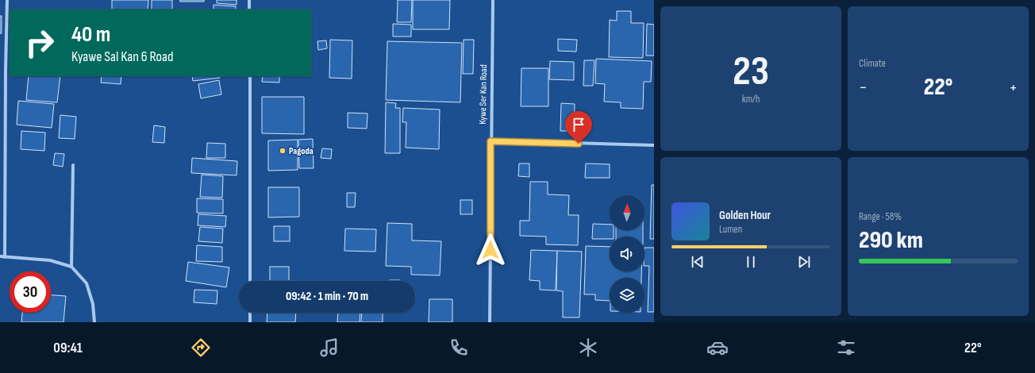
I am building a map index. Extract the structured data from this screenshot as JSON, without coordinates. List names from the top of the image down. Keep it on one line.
{"streets":{"street":["Kywe Ser Kan Road"]},"places":["Pagoda"],"north":"top","page":{"tile":[["23","km/h"],"Climate",["Range · 58%","290 km"]],"turn":["40 m","Kyawe Sal Kan 6 Road"],"heat":["−","22°","+"],"song":["Golden Hour","Lumen"],"limit":"30","trip":"09:42 · 1 min · 70 m","tabs":["09:41","22°"]}}
